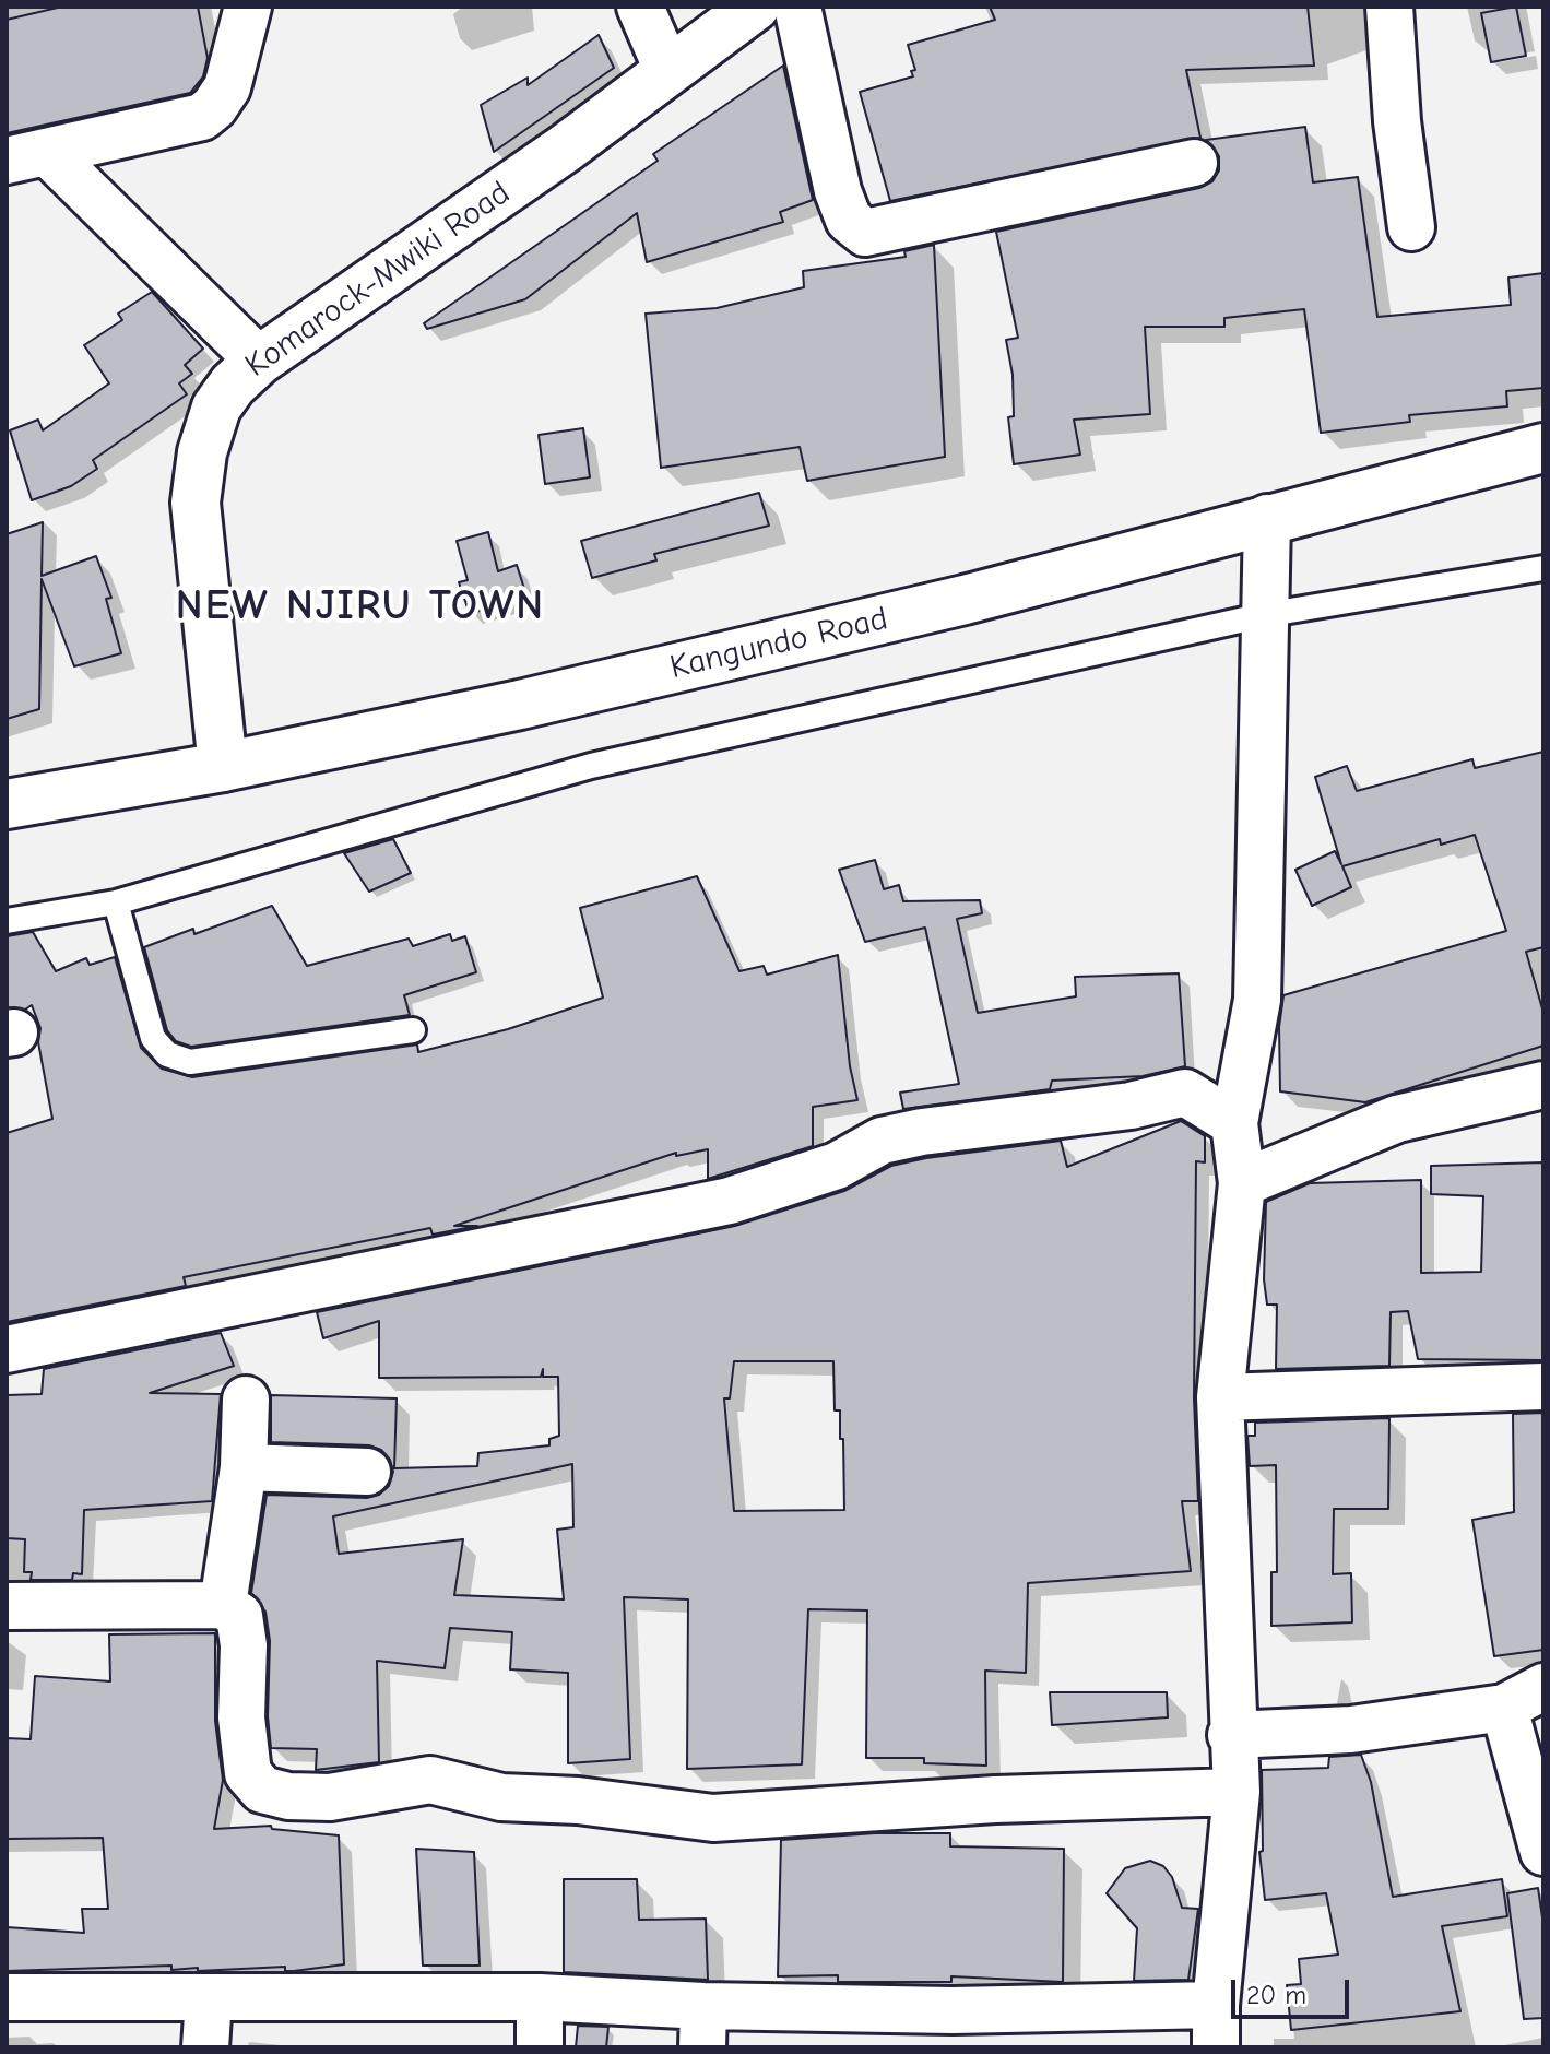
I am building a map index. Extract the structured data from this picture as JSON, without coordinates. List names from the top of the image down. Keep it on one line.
{"streets":{"main road":["Komarock-Mwiki Road","Kangundo Road"]},"crossings":[["Komarock-Mwiki Road","Kangundo Road"]],"districts":["NEW NJIRU TOWN"],"scale_bar":"20 m"}
